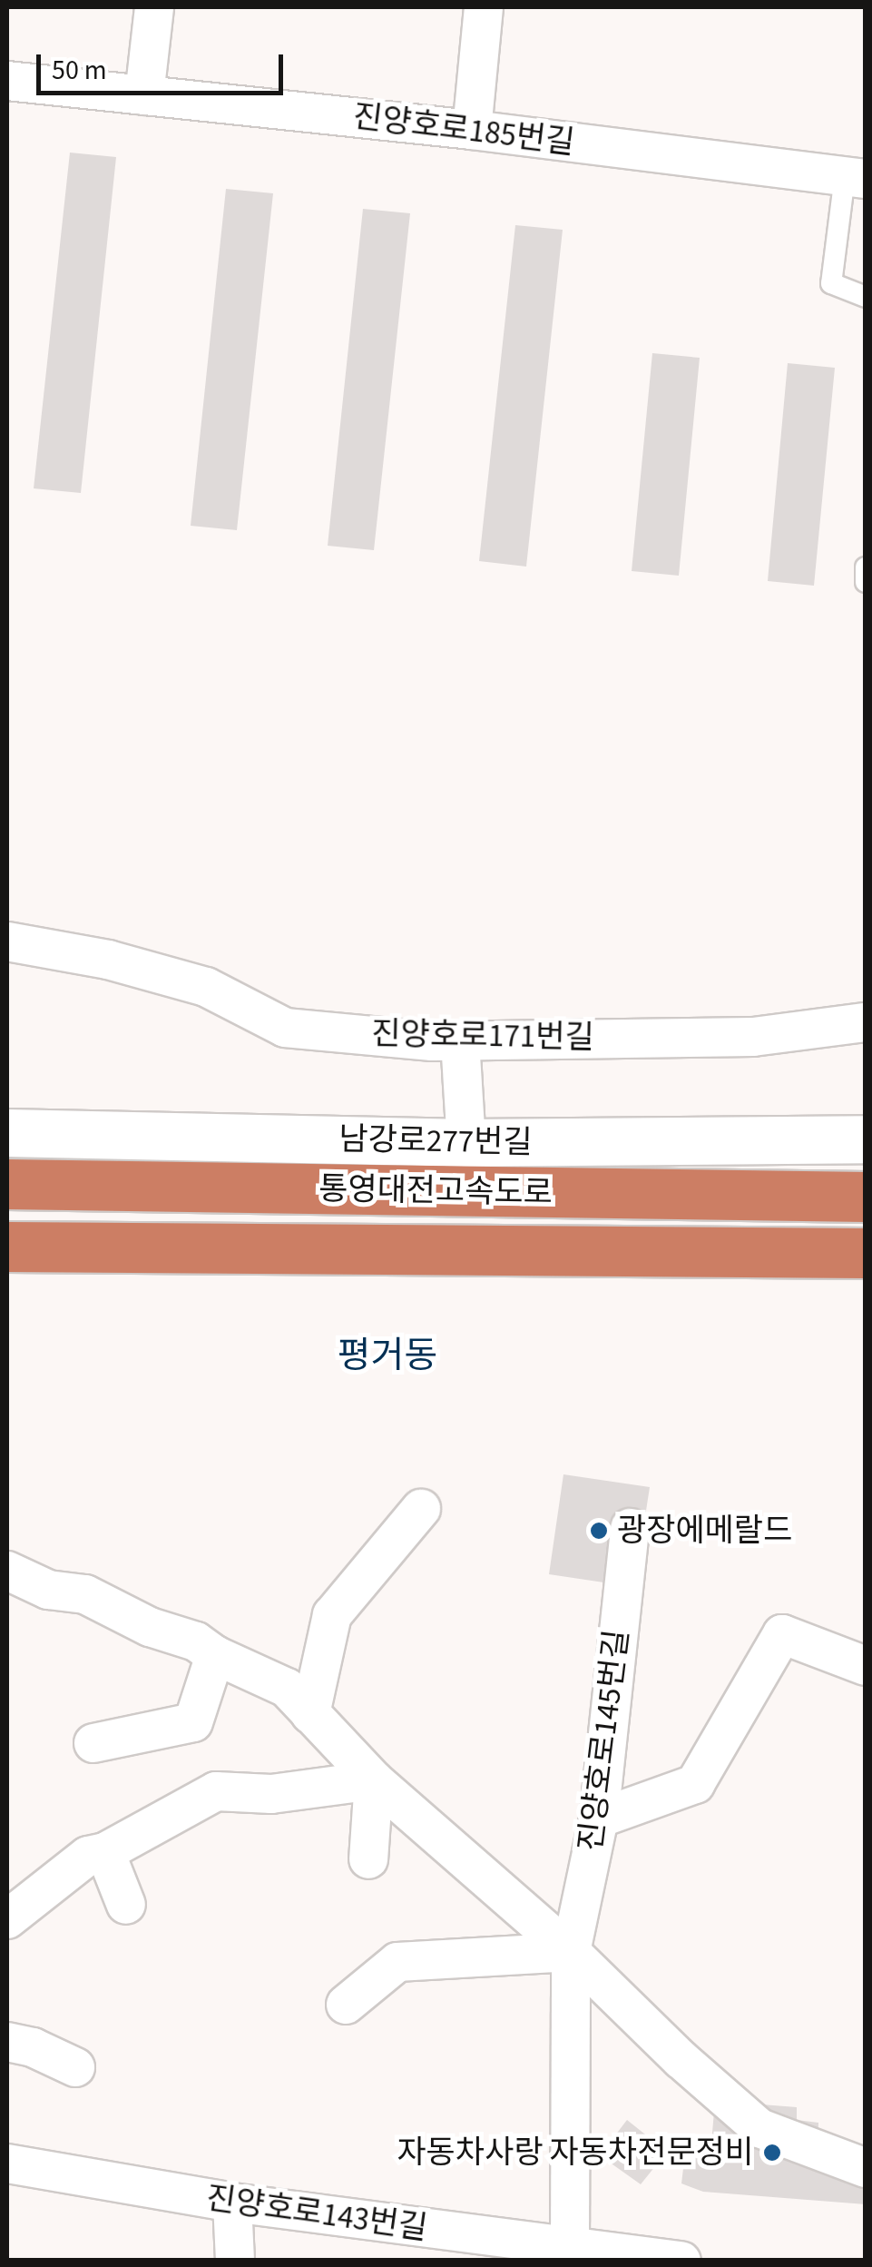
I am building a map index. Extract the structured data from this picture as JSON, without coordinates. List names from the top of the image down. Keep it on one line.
{"streets":{"highway":["통영대전고속도로"],"street":["진양호로185번길","진양호로171번길","남강로277번길","진양호로145번길","진양호로143번길"]},"crossings":[["진양호로145번길","진양호로143번길"]],"districts":["평거동"],"places":["광장에메랄드","자동차사랑 자동차전문정비"],"scale_bar":"50 m"}
